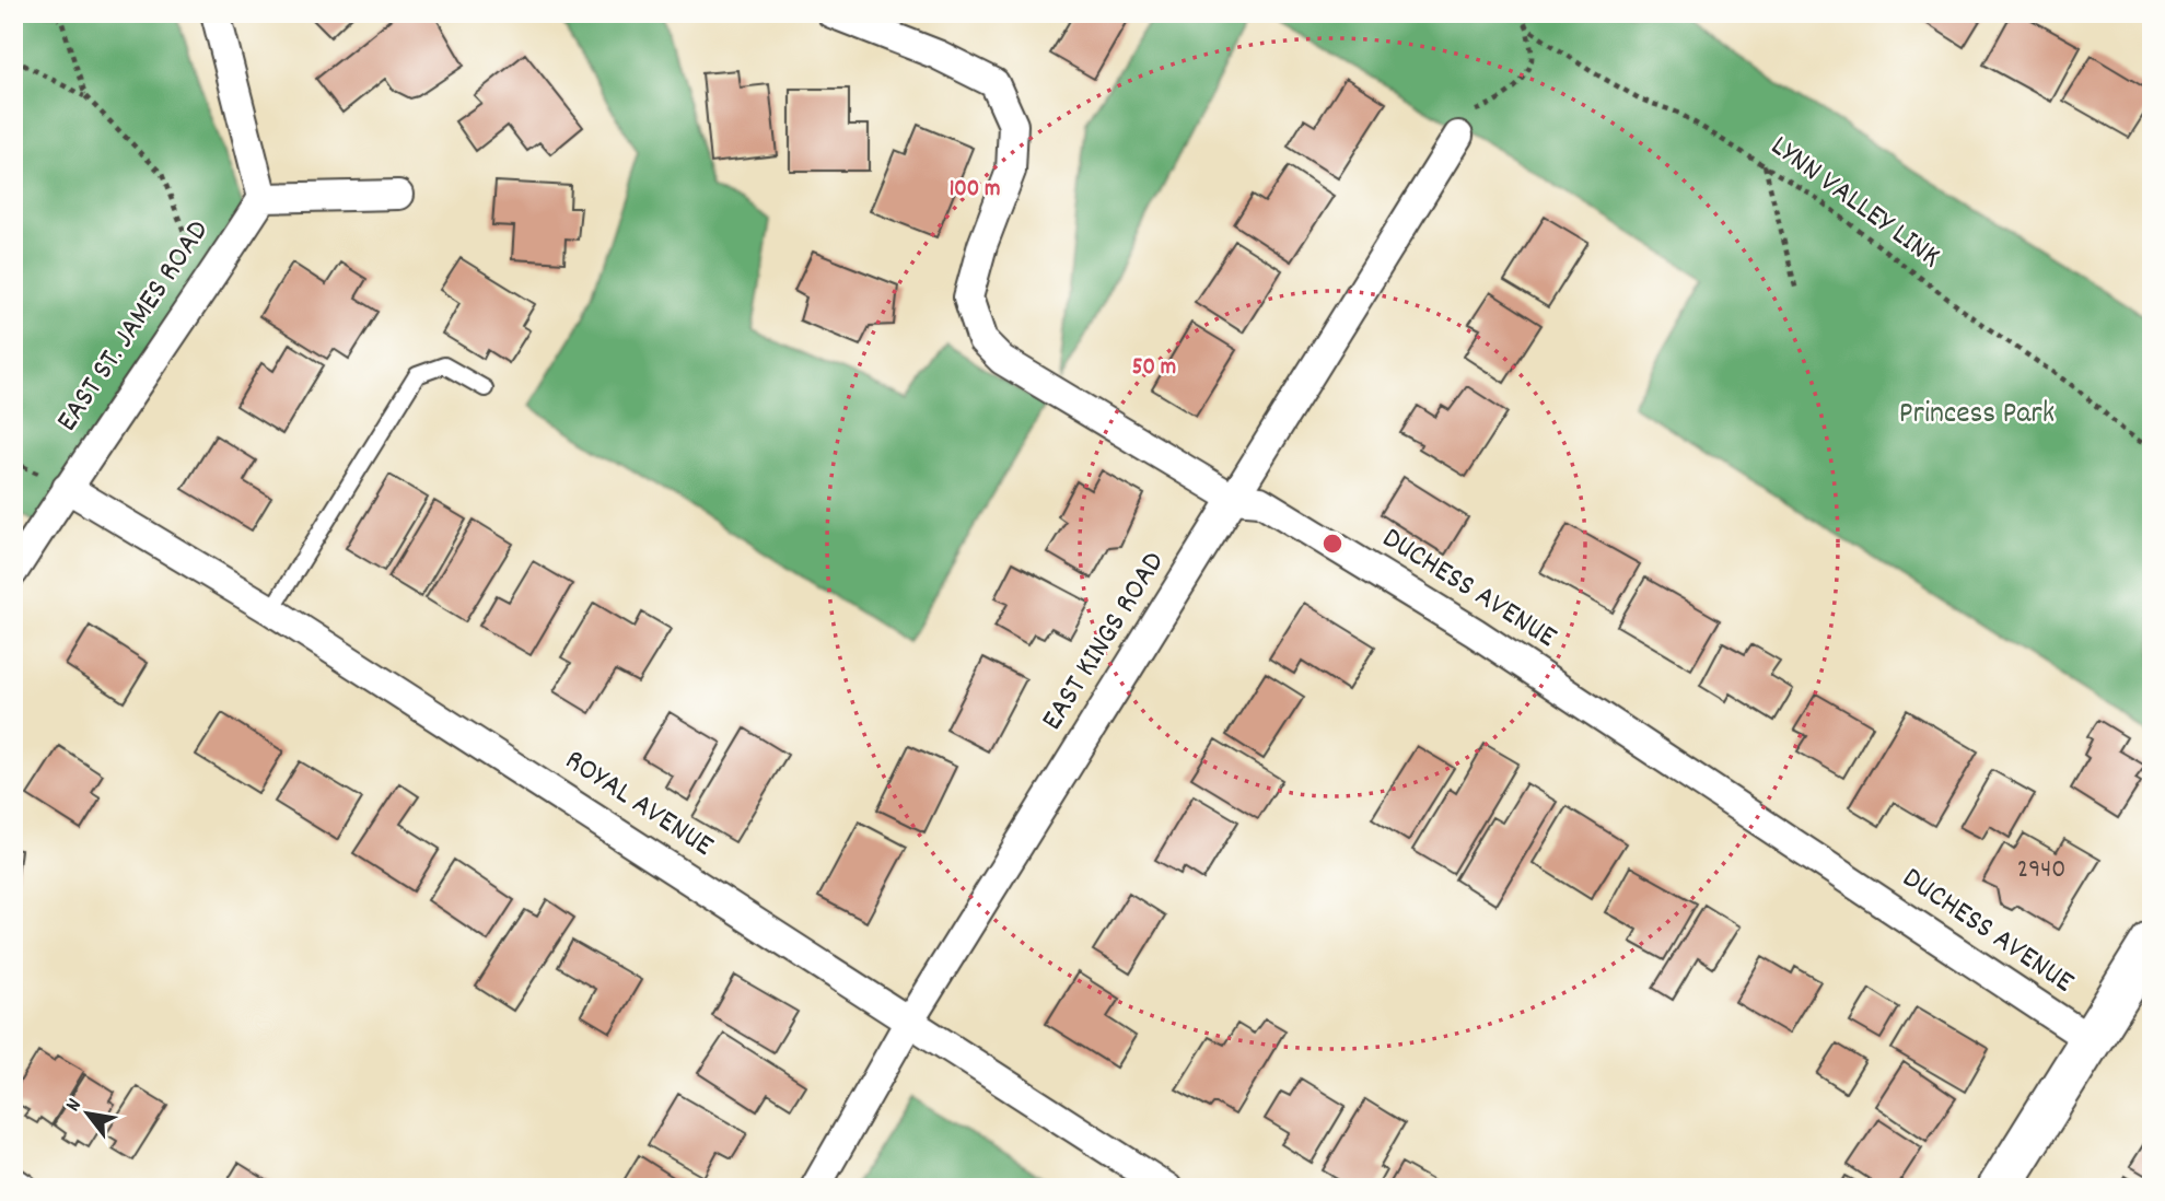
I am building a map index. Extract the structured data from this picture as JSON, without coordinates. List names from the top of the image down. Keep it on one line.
{"streets":{"street":["EAST ST. JAMES ROAD","DUCHESS AVENUE","EAST KINGS ROAD","ROYAL AVENUE"],"path":["LYNN VALLEY LINK"]},"crossings":[["EAST ST. JAMES ROAD","ROYAL AVENUE"],["DUCHESS AVENUE","EAST KINGS ROAD"],["EAST KINGS ROAD","ROYAL AVENUE"]],"parks":["Princess Park"],"house_numbers":["2940"],"north":"top left","rings":["100 m","50 m"]}
